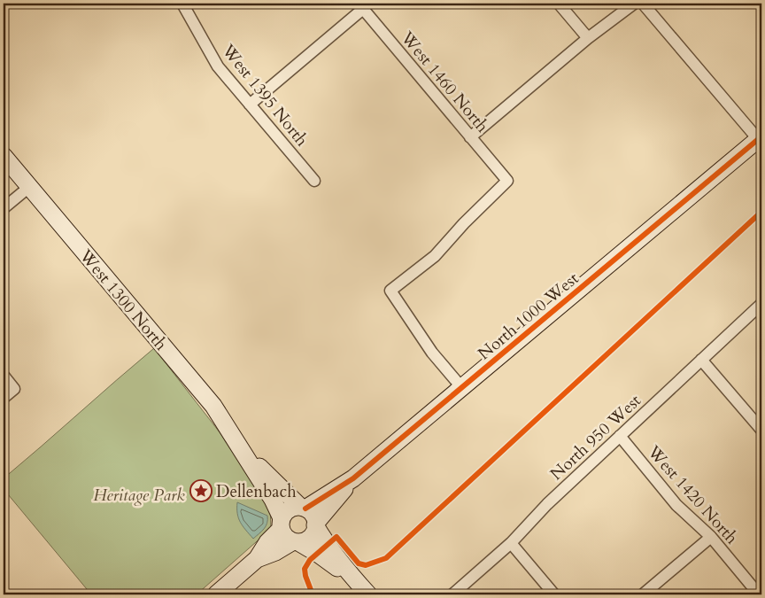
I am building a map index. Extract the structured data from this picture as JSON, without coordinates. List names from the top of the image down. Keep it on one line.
{"streets":{"street":["West 1460 North","West 1395 North","West 1300 North","North 1000 West","North 950 West","West 1420 North"]},"crossings":[["West 1460 North","North 1000 West"],["West 1300 North","North 1000 West"],["North 950 West","West 1420 North"]],"parks":["Heritage Park"],"places":{"place":["Dellenbach"]}}
